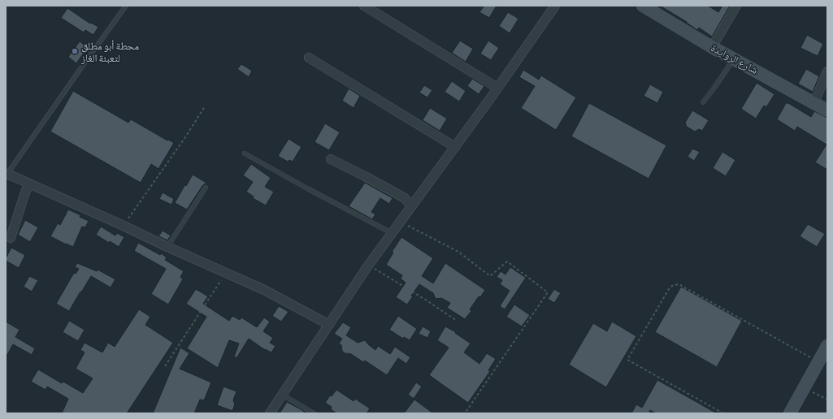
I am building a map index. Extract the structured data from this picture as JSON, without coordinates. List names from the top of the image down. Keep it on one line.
{"streets":{"street":["شارع الروايدة"]},"places":["محطة أبو مطلق لتعبئة الغاز"]}
